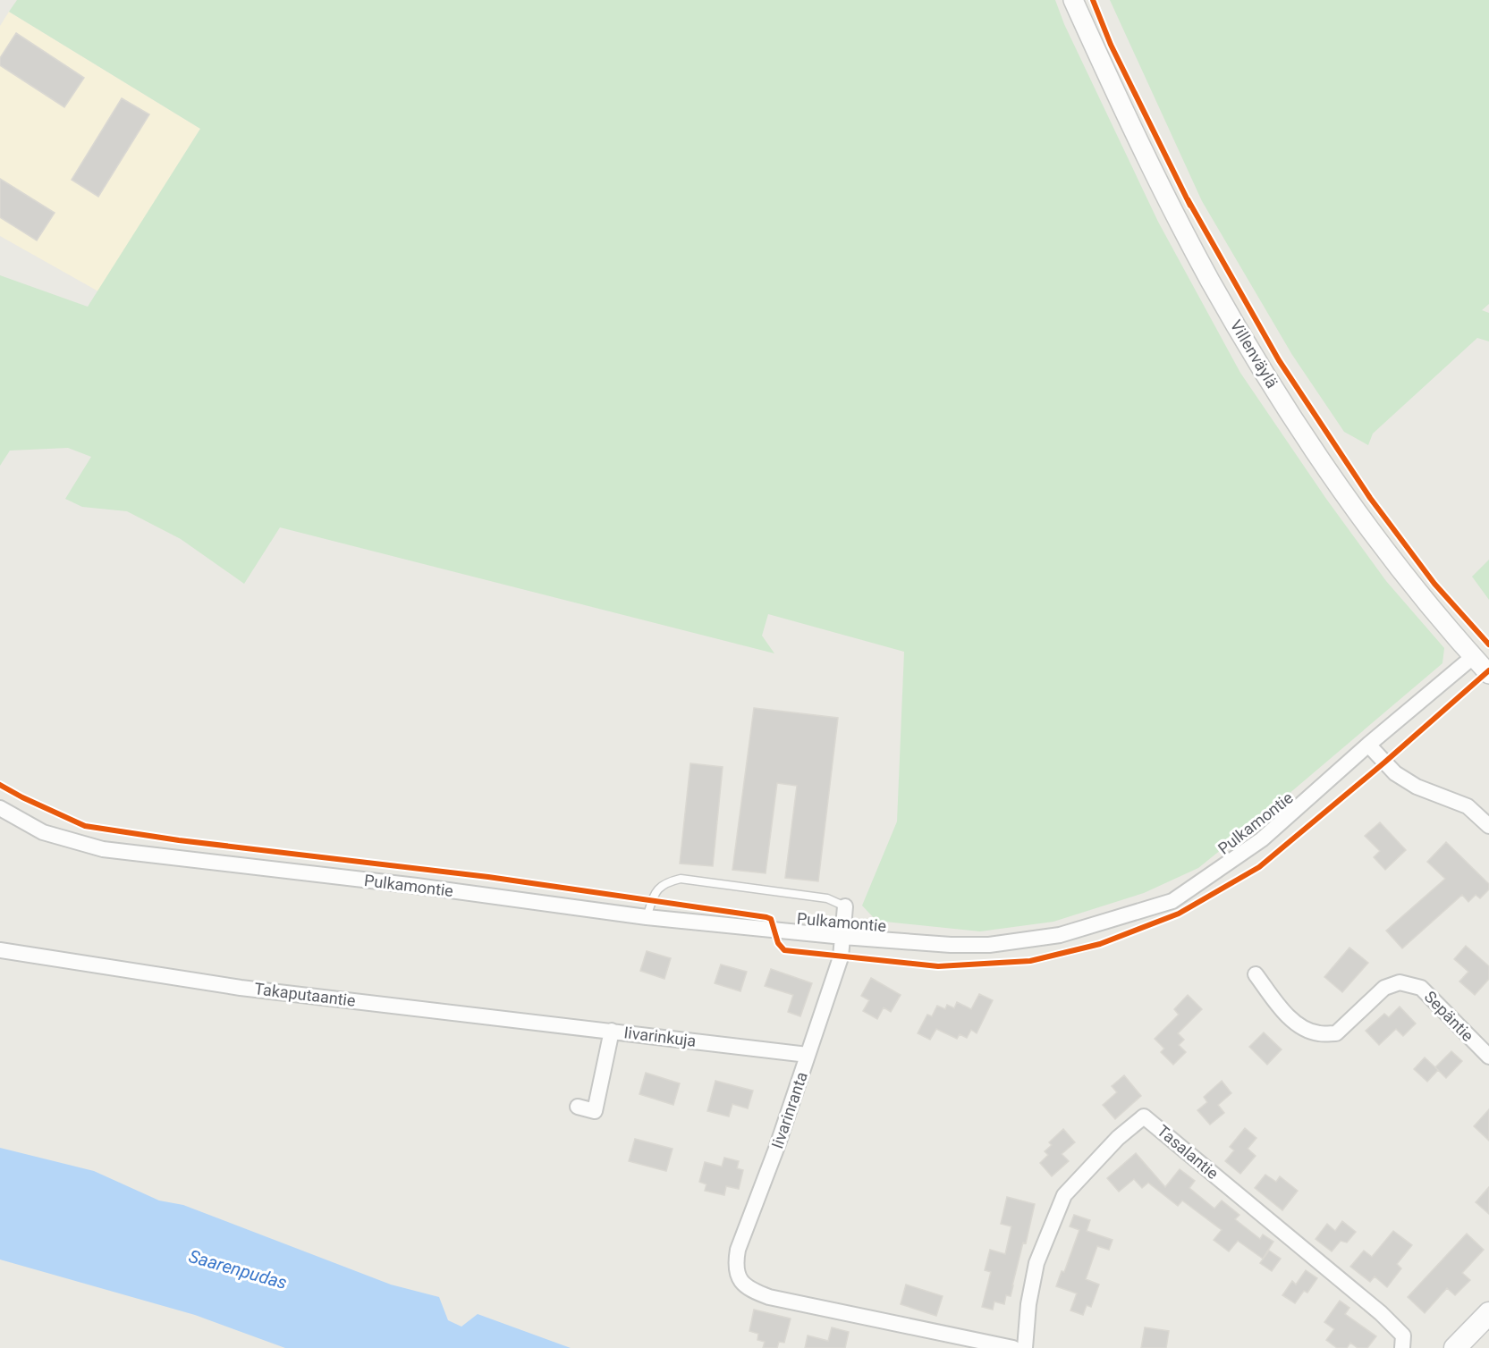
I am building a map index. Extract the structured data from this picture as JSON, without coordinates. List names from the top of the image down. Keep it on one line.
{"streets":{"street":["Villenväylä","Pulkamontie","Takaputaantie","Sepäntie","Iivarinkuja","Iivarinranta","Tasalantie"]},"crossings":[["Villenväylä","Pulkamontie"],["Pulkamontie","Iivarinranta"],["Takaputaantie","Iivarinkuja"],["Iivarinkuja","Iivarinranta"]],"water":["Saarenpudas"]}
